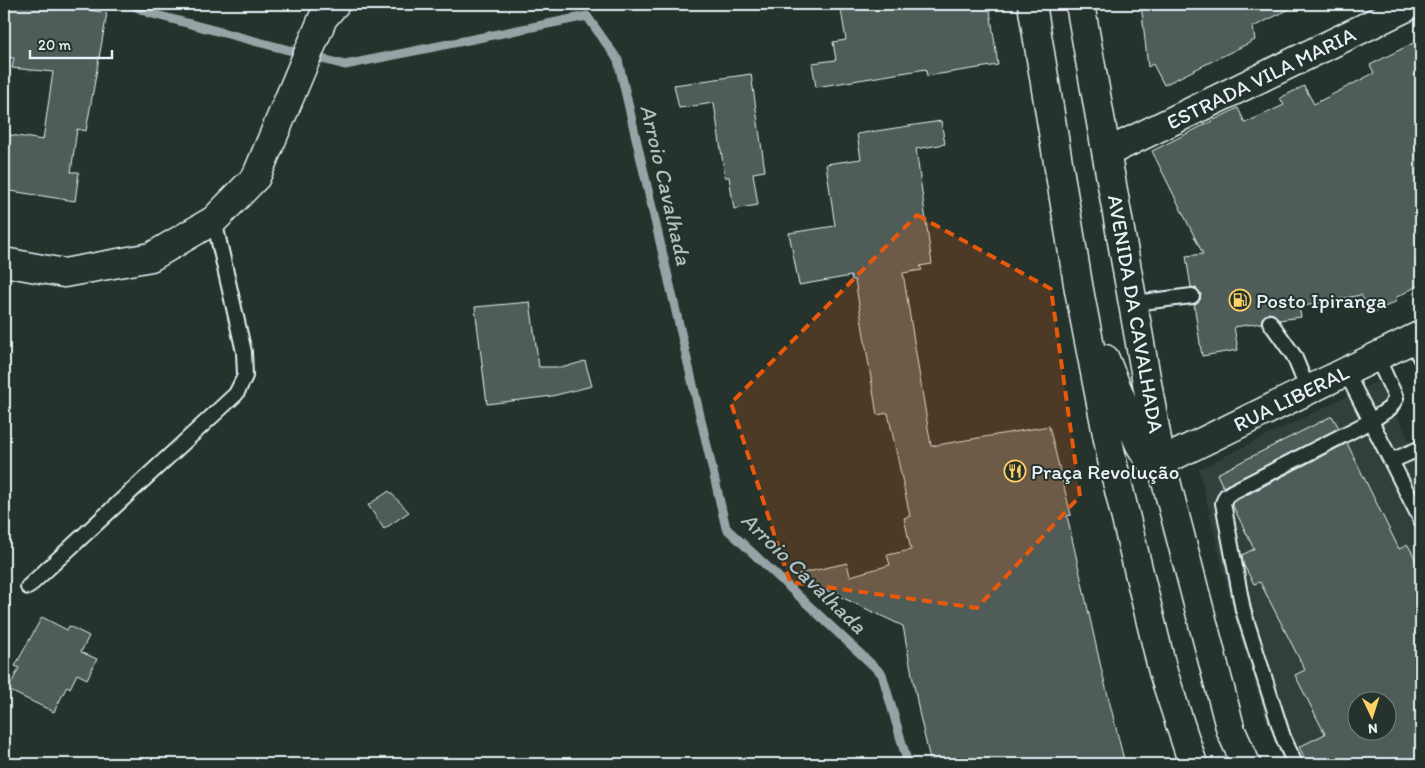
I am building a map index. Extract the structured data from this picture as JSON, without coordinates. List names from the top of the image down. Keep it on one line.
{"streets":{"main road":["ESTRADA VILA MARIA","AVENIDA DA CAVALHADA","RUA LIBERAL"]},"crossings":[["ESTRADA VILA MARIA","AVENIDA DA CAVALHADA"],["AVENIDA DA CAVALHADA","RUA LIBERAL"]],"water":["Arroio Cavalhada"],"places":{"fuel station":["Posto Ipiranga"],"restaurant":["Praça Revolução"]},"scale_bar":"20 m","north":"bottom"}
